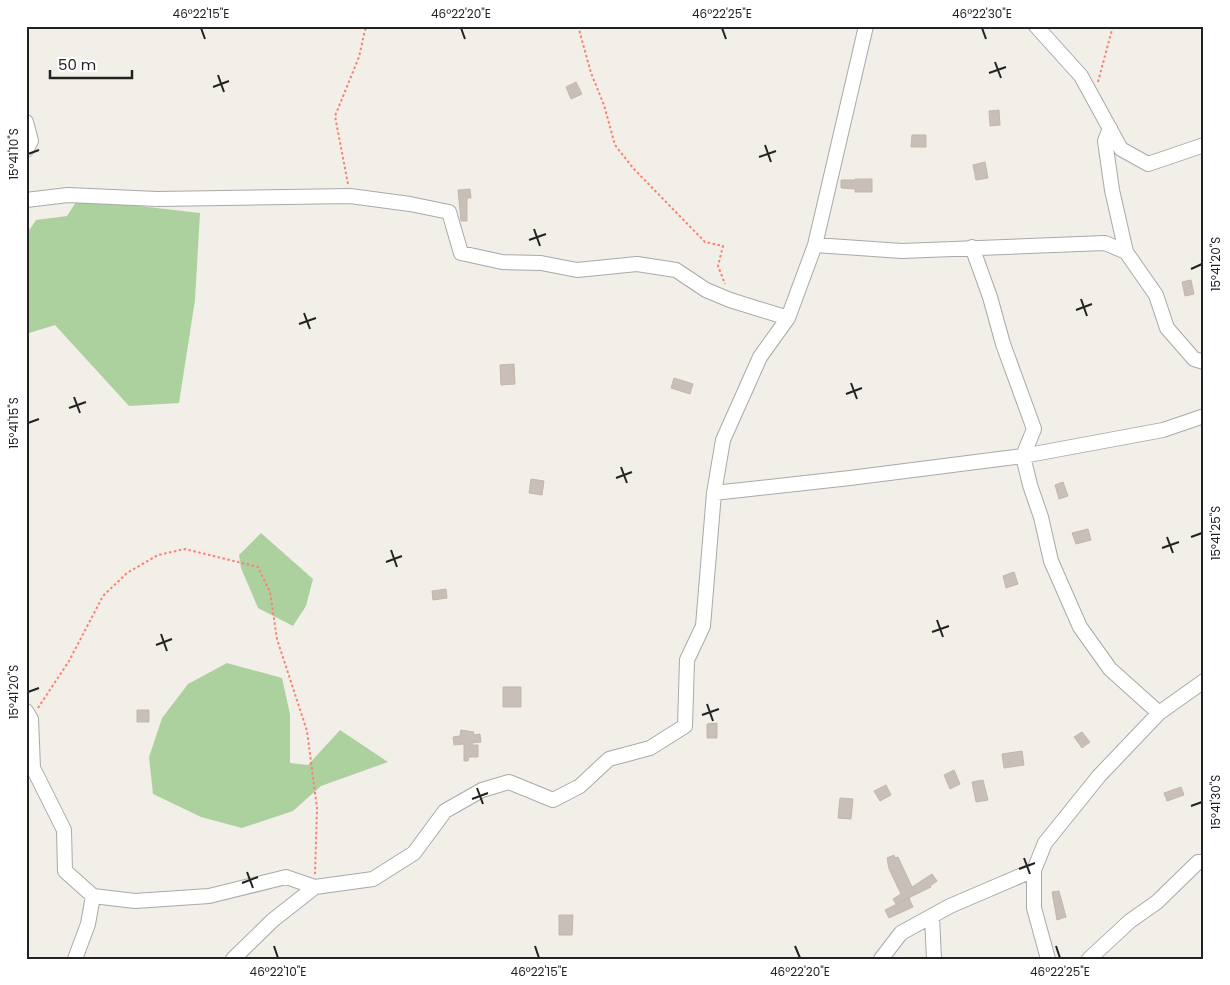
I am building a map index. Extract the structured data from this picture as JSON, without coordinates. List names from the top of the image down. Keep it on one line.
{"scale_bar":"50 m","coordinates":["46°22'15\"E","46°22'20\"E","46°22'25\"E","46°22'30\"E","15°41'10\"S","15°41'20\"S","15°41'15\"S","15°41'25\"S","15°41'30\"S","46°22'10\"E"]}
